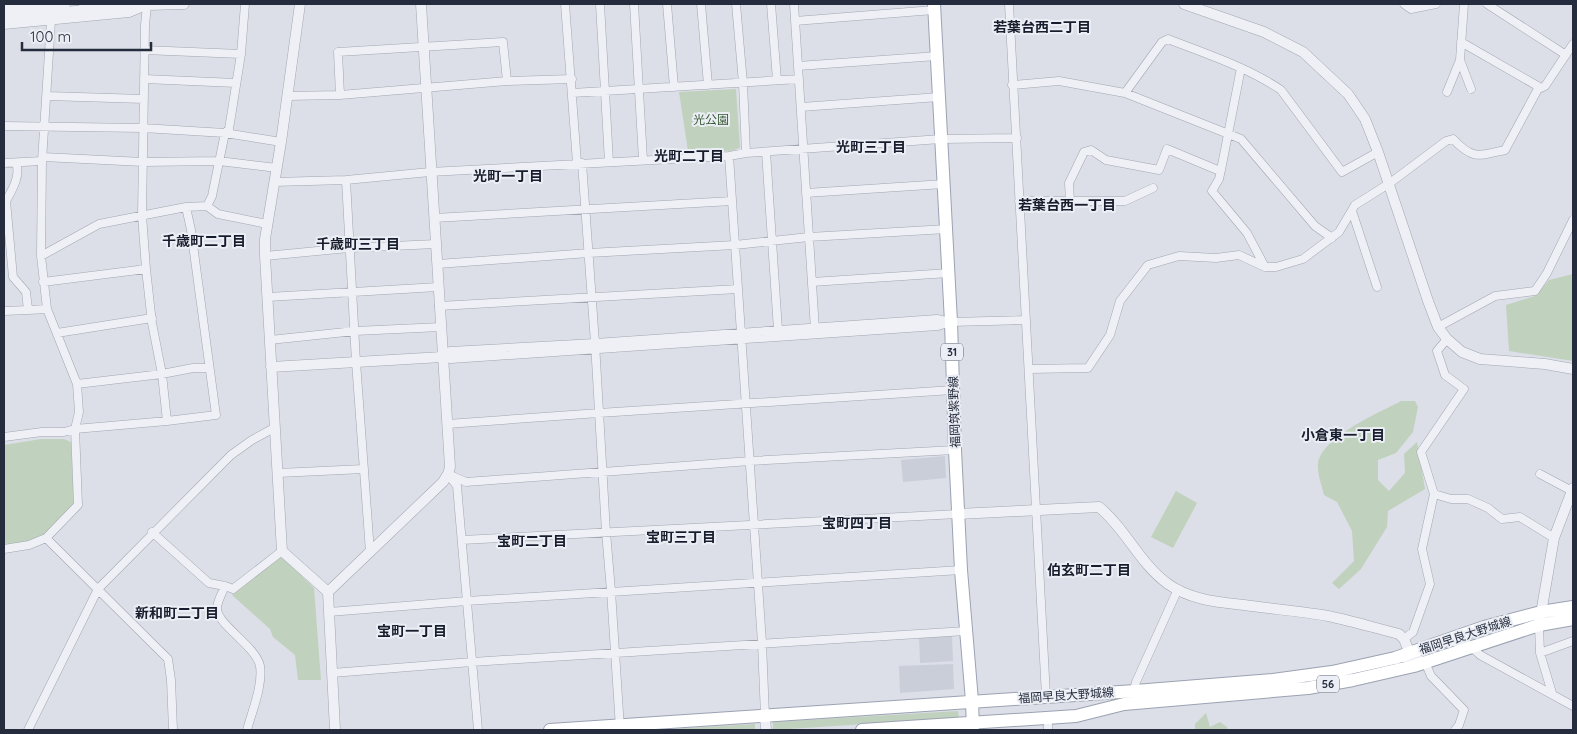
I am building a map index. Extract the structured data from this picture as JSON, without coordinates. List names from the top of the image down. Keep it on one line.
{"streets":{"main road":["31","福岡筑紫野線","福岡早良大野城線","56"]},"crossings":[["福岡筑紫野線","福岡早良大野城線"]],"districts":["若葉台西二丁目","光町三丁目","光町二丁目","光町一丁目","若葉台西一丁目","千歳町二丁目","千歳町三丁目","小倉東一丁目","宝町四丁目","宝町三丁目","宝町二丁目","伯玄町二丁目","新和町二丁目","宝町一丁目"],"parks":["光公園"],"scale_bar":"100 m"}
